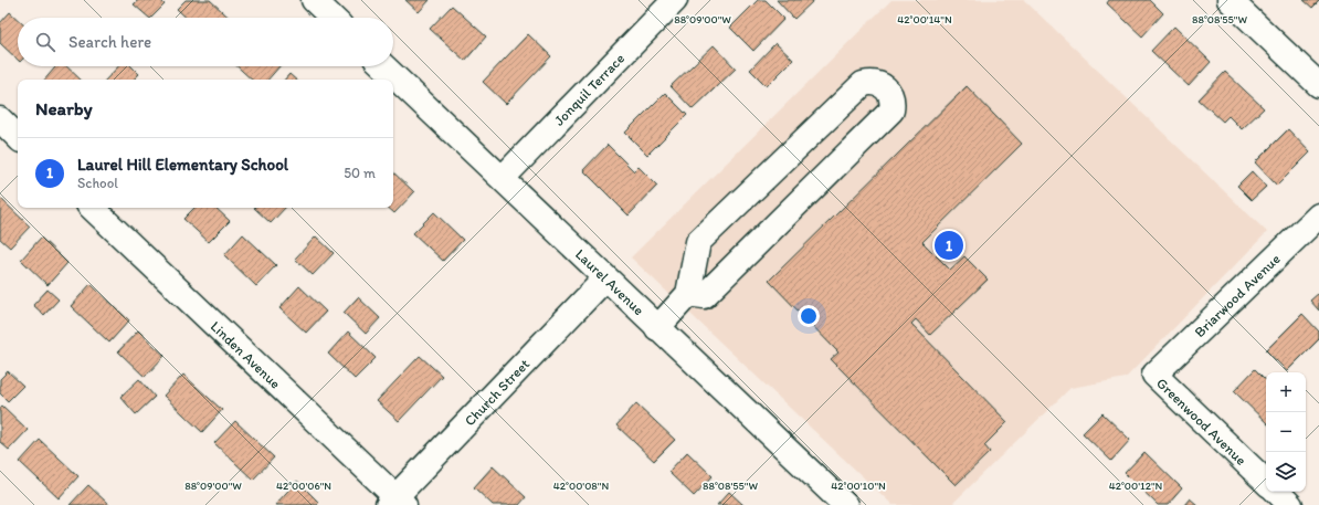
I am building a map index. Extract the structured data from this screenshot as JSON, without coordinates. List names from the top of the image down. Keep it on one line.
{"streets":{"street":["Jonquil Terrace","Laurel Avenue","Briarwood Avenue","Linden Avenue","Church Street","Greenwood Avenue"]},"crossings":[["Jonquil Terrace","Laurel Avenue"],["Laurel Avenue","Church Street"],["Briarwood Avenue","Greenwood Avenue"],["Linden Avenue","Church Street"]],"page":{"search":"Search here","heading":"Nearby","list":[{"mark":"1","name":"Laurel Hill Elementary School","note":"School","value":"50 m"}],"pins":"1","map_buttons":["+","−"]},"coordinates":["88°09'00\"W","42°00'14\"N","88°08'55\"W","42°00'06\"N","42°00'08\"N","42°00'10\"N","42°00'12\"N"]}
